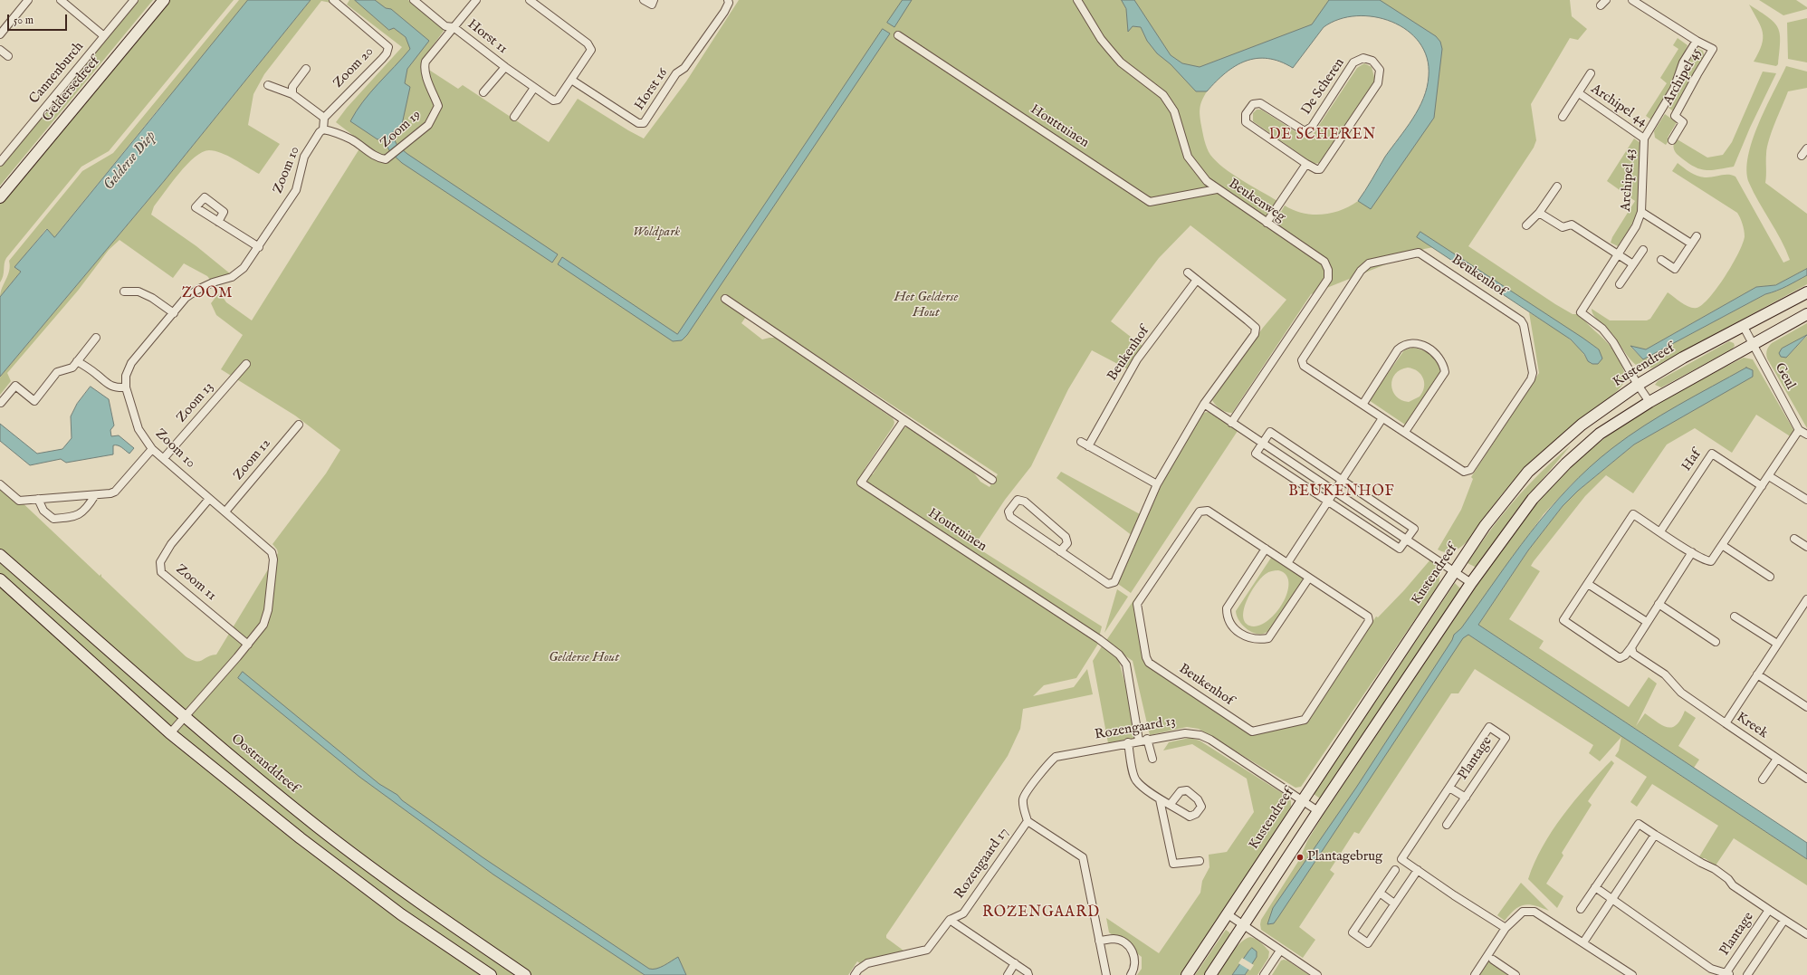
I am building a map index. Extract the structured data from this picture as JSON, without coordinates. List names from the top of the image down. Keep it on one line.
{"streets":{"main road":["Geldersedreef","Kustendreef","Oostranddreef"],"street":["Horst 11","Zoom 20","Cannenburch","Archipel 45","De Scheren","Horst 16","Archipel 44","Houttuinen","Zoom 19","Zoom 10","Archipel 43","Beukenweg","Beukenhof","Geul","Zoom 13","Zoom 12","Haf","Zoom 11","Kreek","Rozengaard 13","Plantage","Rozengaard 17"]},"crossings":[["Horst 11","Horst 16"],["Horst 11","Zoom 19"],["Archipel 45","Archipel 43"],["Archipel 44","Archipel 43"],["Houttuinen","Beukenweg"],["Houttuinen","Rozengaard 13"],["Zoom 19","Zoom 10"],["Zoom 10","Zoom 13"],["Zoom 10","Zoom 12"],["Zoom 10","Zoom 11"],["Zoom 10","Oostranddreef"],["Archipel 43","Kustendreef"],["Kustendreef","Geul"],["Kustendreef","Rozengaard 13"],["Rozengaard 13","Rozengaard 17"]],"districts":["DE SCHEREN","ZOOM","BEUKENHOF","ROZENGAARD"],"water":["Gelderse Diep"],"parks":["Woldpark","Het Gelderse Hout","Gelderse Hout"],"places":["Plantagebrug"],"scale_bar":"50 m"}
